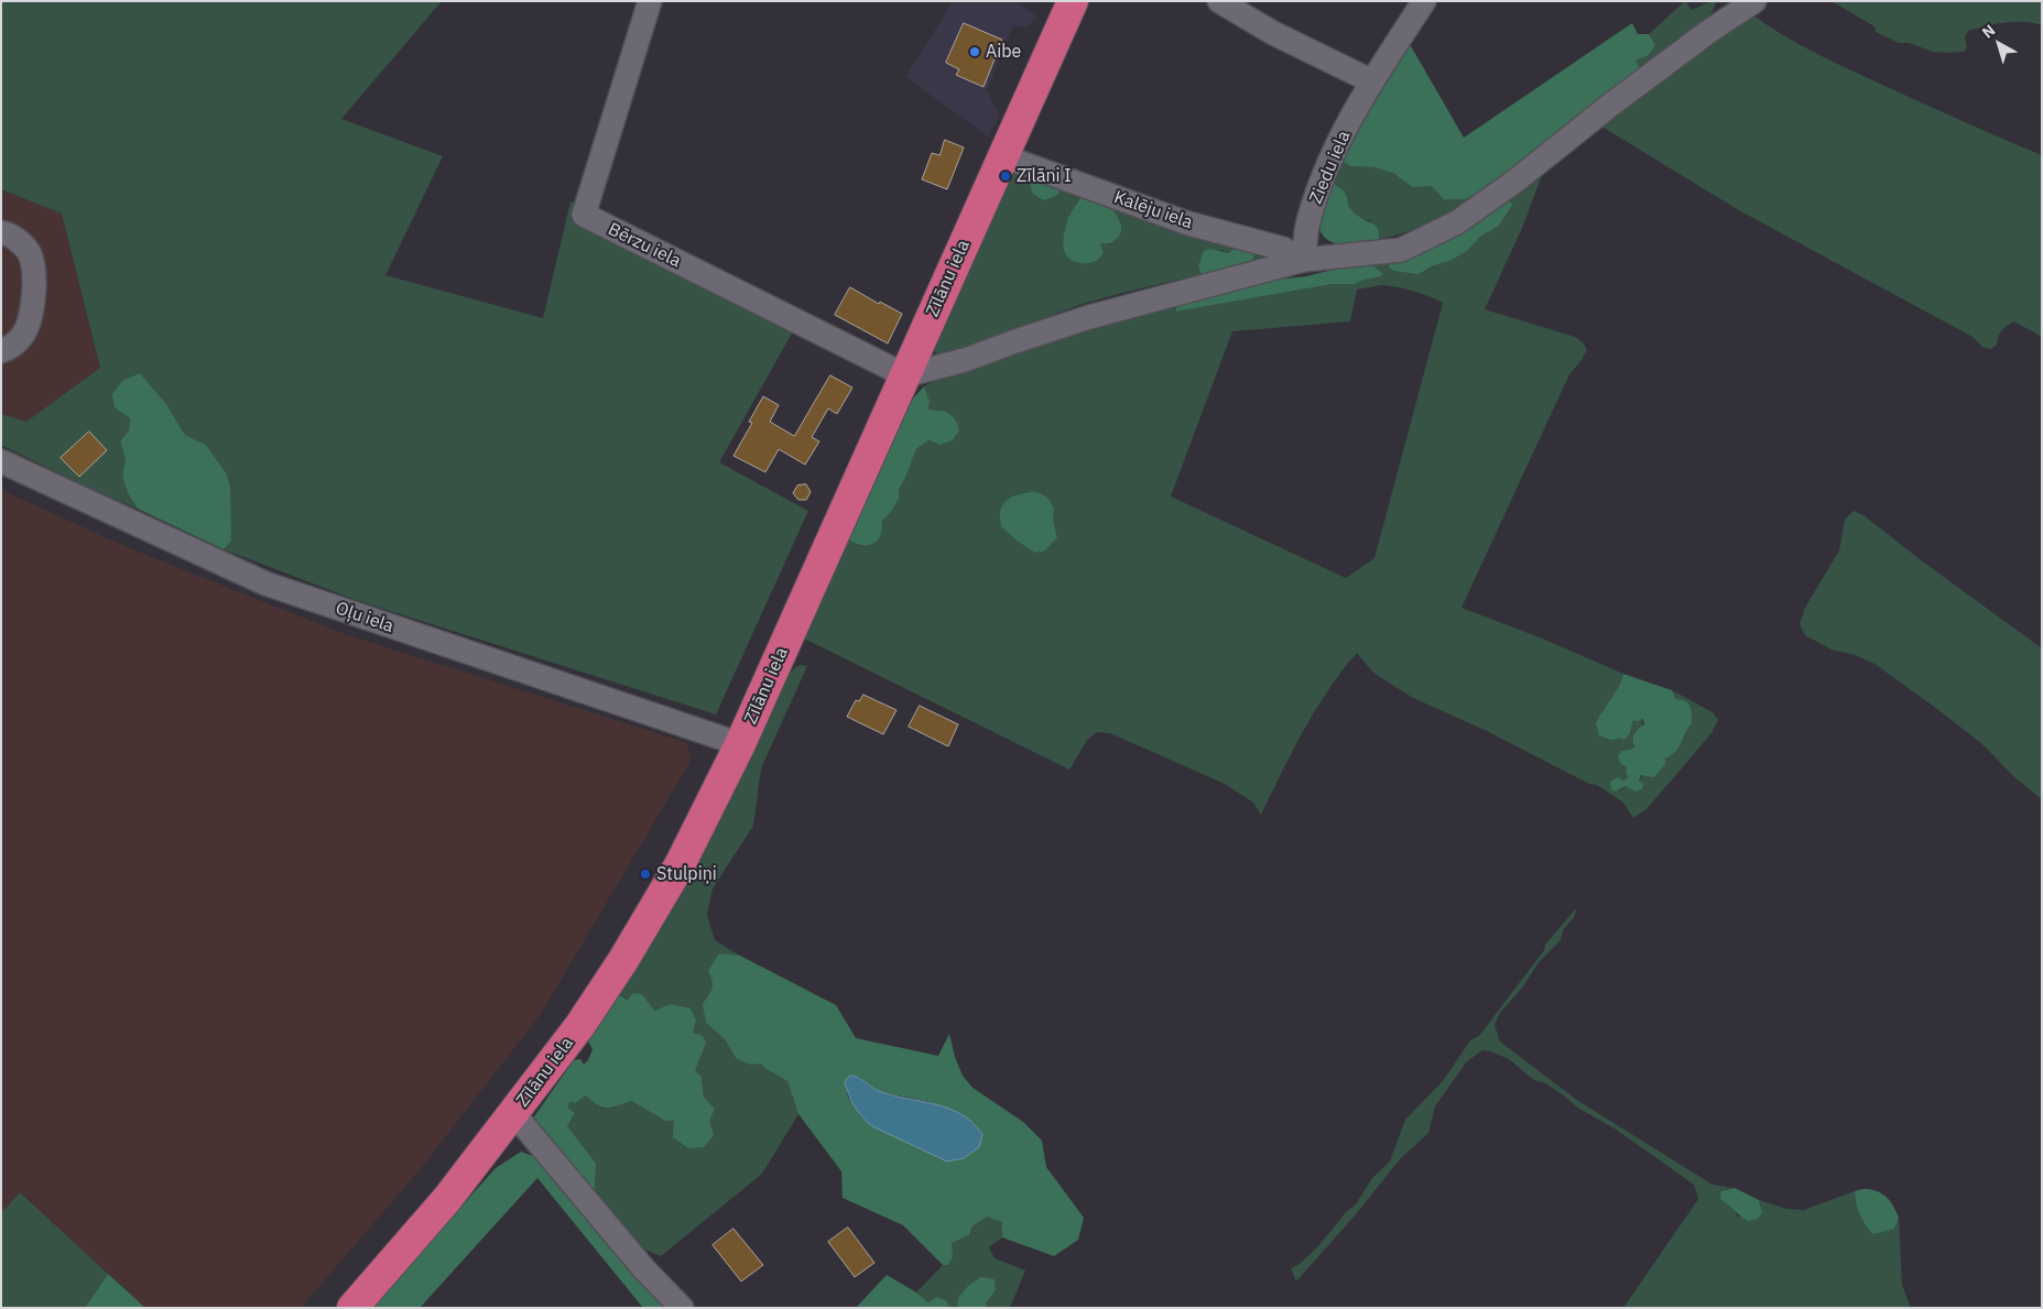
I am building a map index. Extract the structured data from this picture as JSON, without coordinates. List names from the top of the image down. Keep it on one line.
{"streets":{"highway":["Zīlānu iela"],"street":["Ziedu iela","Kalēju iela","Bērzu iela","Oļu iela"]},"crossings":[["Ziedu iela","Kalēju iela"],["Kalēju iela","Zīlānu iela"],["Bērzu iela","Zīlānu iela"],["Zīlānu iela","Oļu iela"]],"places":["Aibe","Zīlāni I","Stulpiņi"],"north":"top left"}
